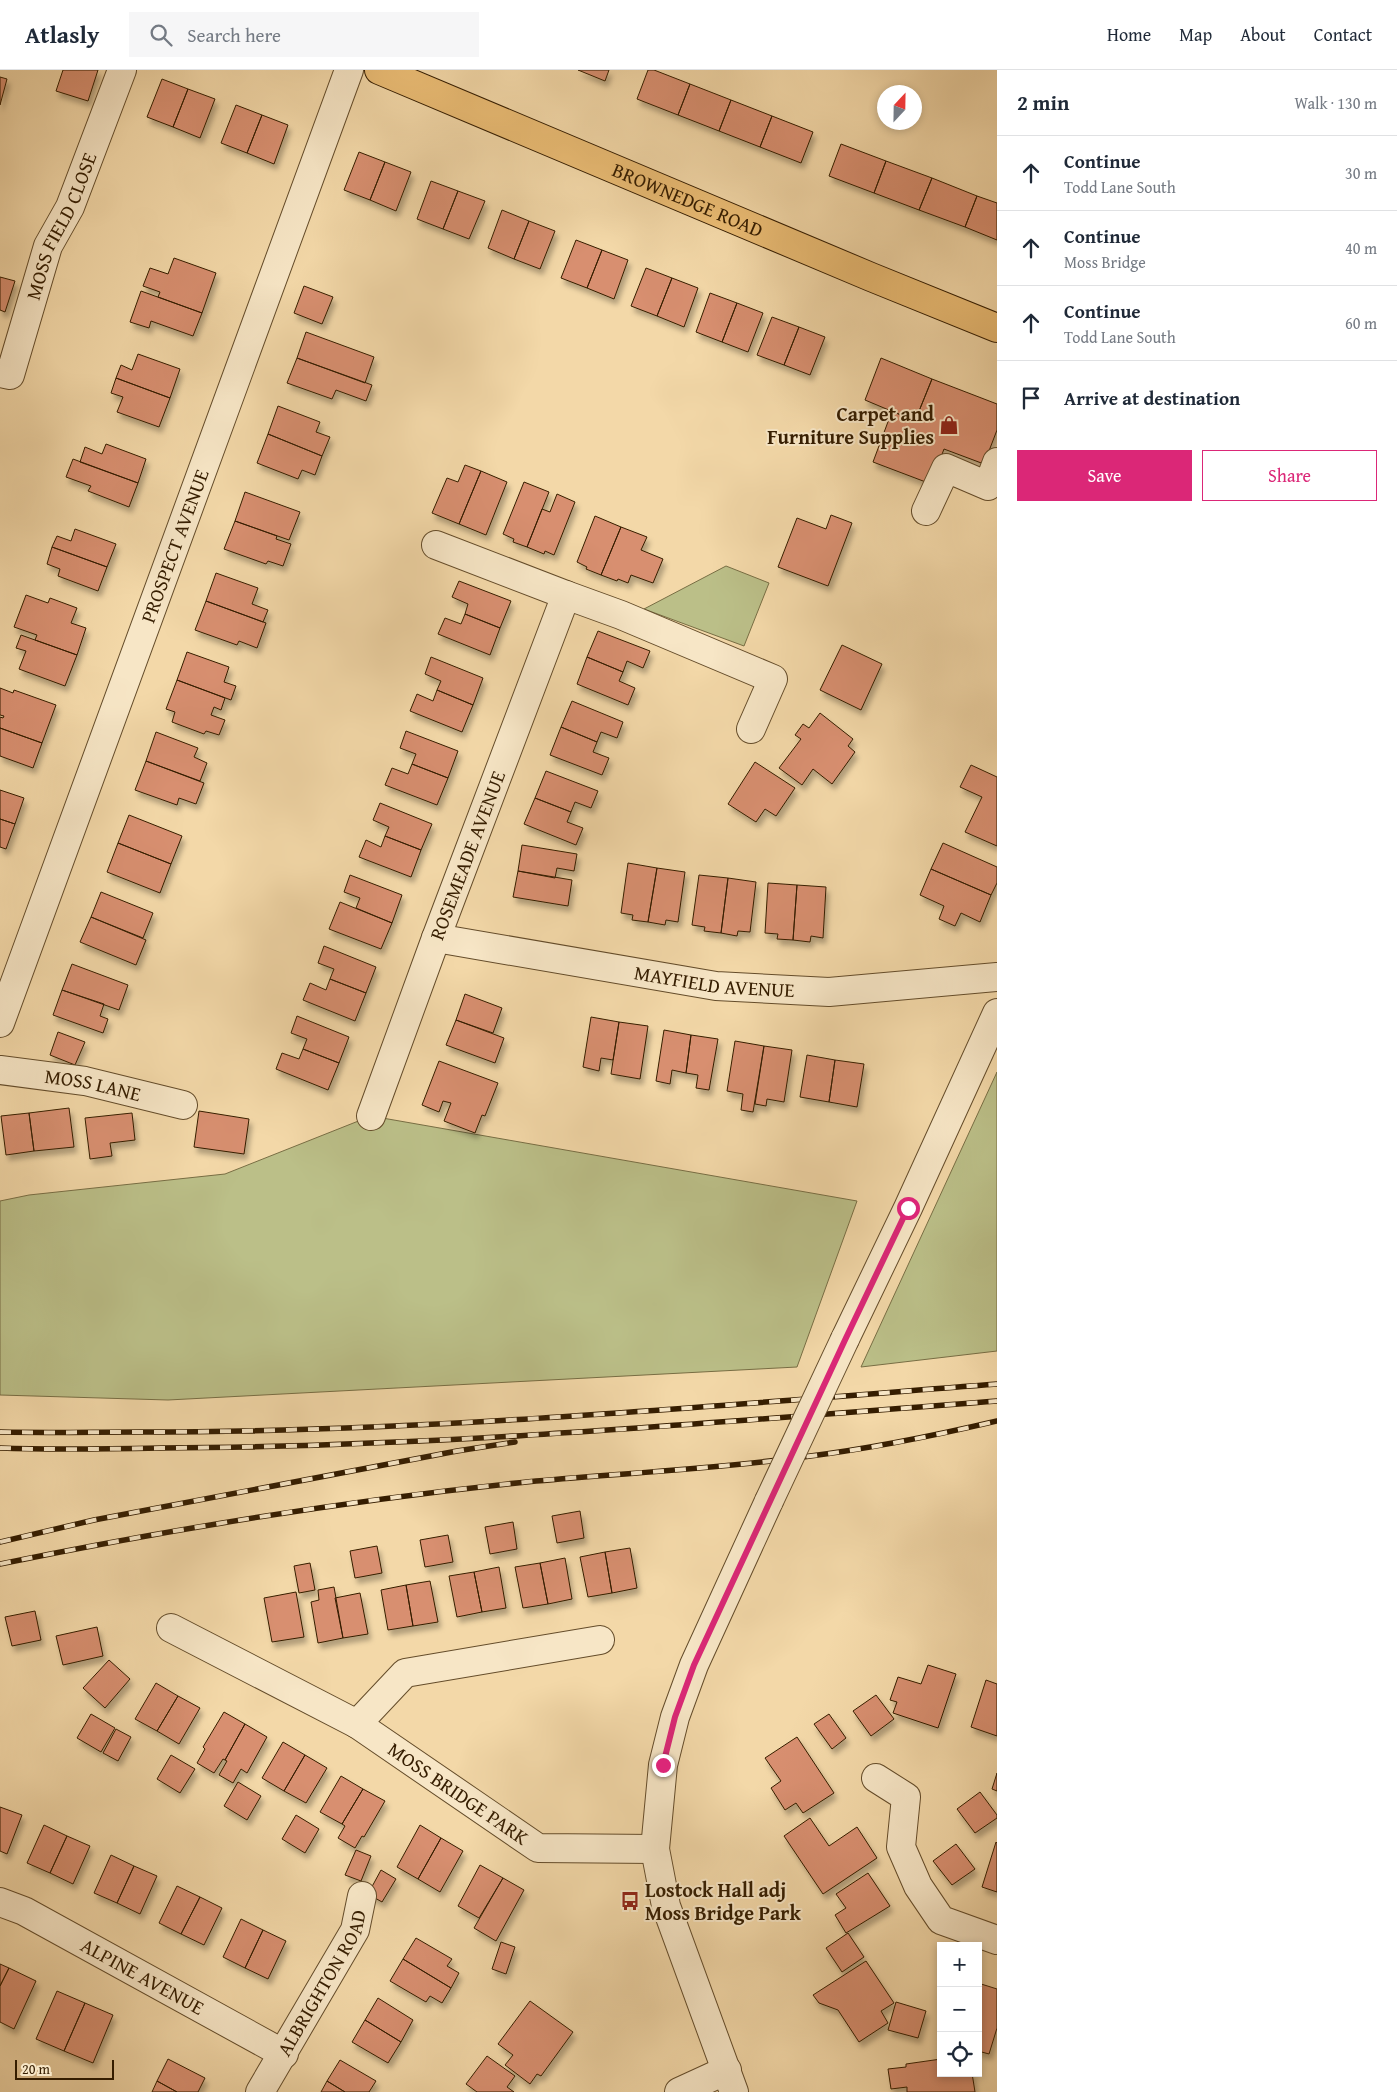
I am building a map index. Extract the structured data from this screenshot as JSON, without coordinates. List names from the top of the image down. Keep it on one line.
{"streets":{"main road":["BROWNEDGE ROAD"],"street":["MOSS FIELD CLOSE","PROSPECT AVENUE","ROSEMEADE AVENUE","MAYFIELD AVENUE","MOSS LANE","MOSS BRIDGE PARK","ALPINE AVENUE","ALBRIGHTON ROAD"]},"crossings":[["ROSEMEADE AVENUE","MAYFIELD AVENUE"],["ALPINE AVENUE","ALBRIGHTON ROAD"]],"places":{"shop":["Carpet and Furniture Supplies"],"bus stop":["Lostock Hall adj Moss Bridge Park"]},"scale_bar":"20 m","north":"top","page":{"header":"Atlasly","search":"Search here","nav":["Home","Map","About","Contact"],"heading":["2 min","Walk · 130 m"],"list":[["Continue","Todd Lane South","30 m"],["Continue","Moss Bridge","40 m"],["Continue","Todd Lane South","60 m"],"Arrive at destination"],"buttons":["Save","Share"],"map_buttons":["+","−"],"scale":"20 m"}}
